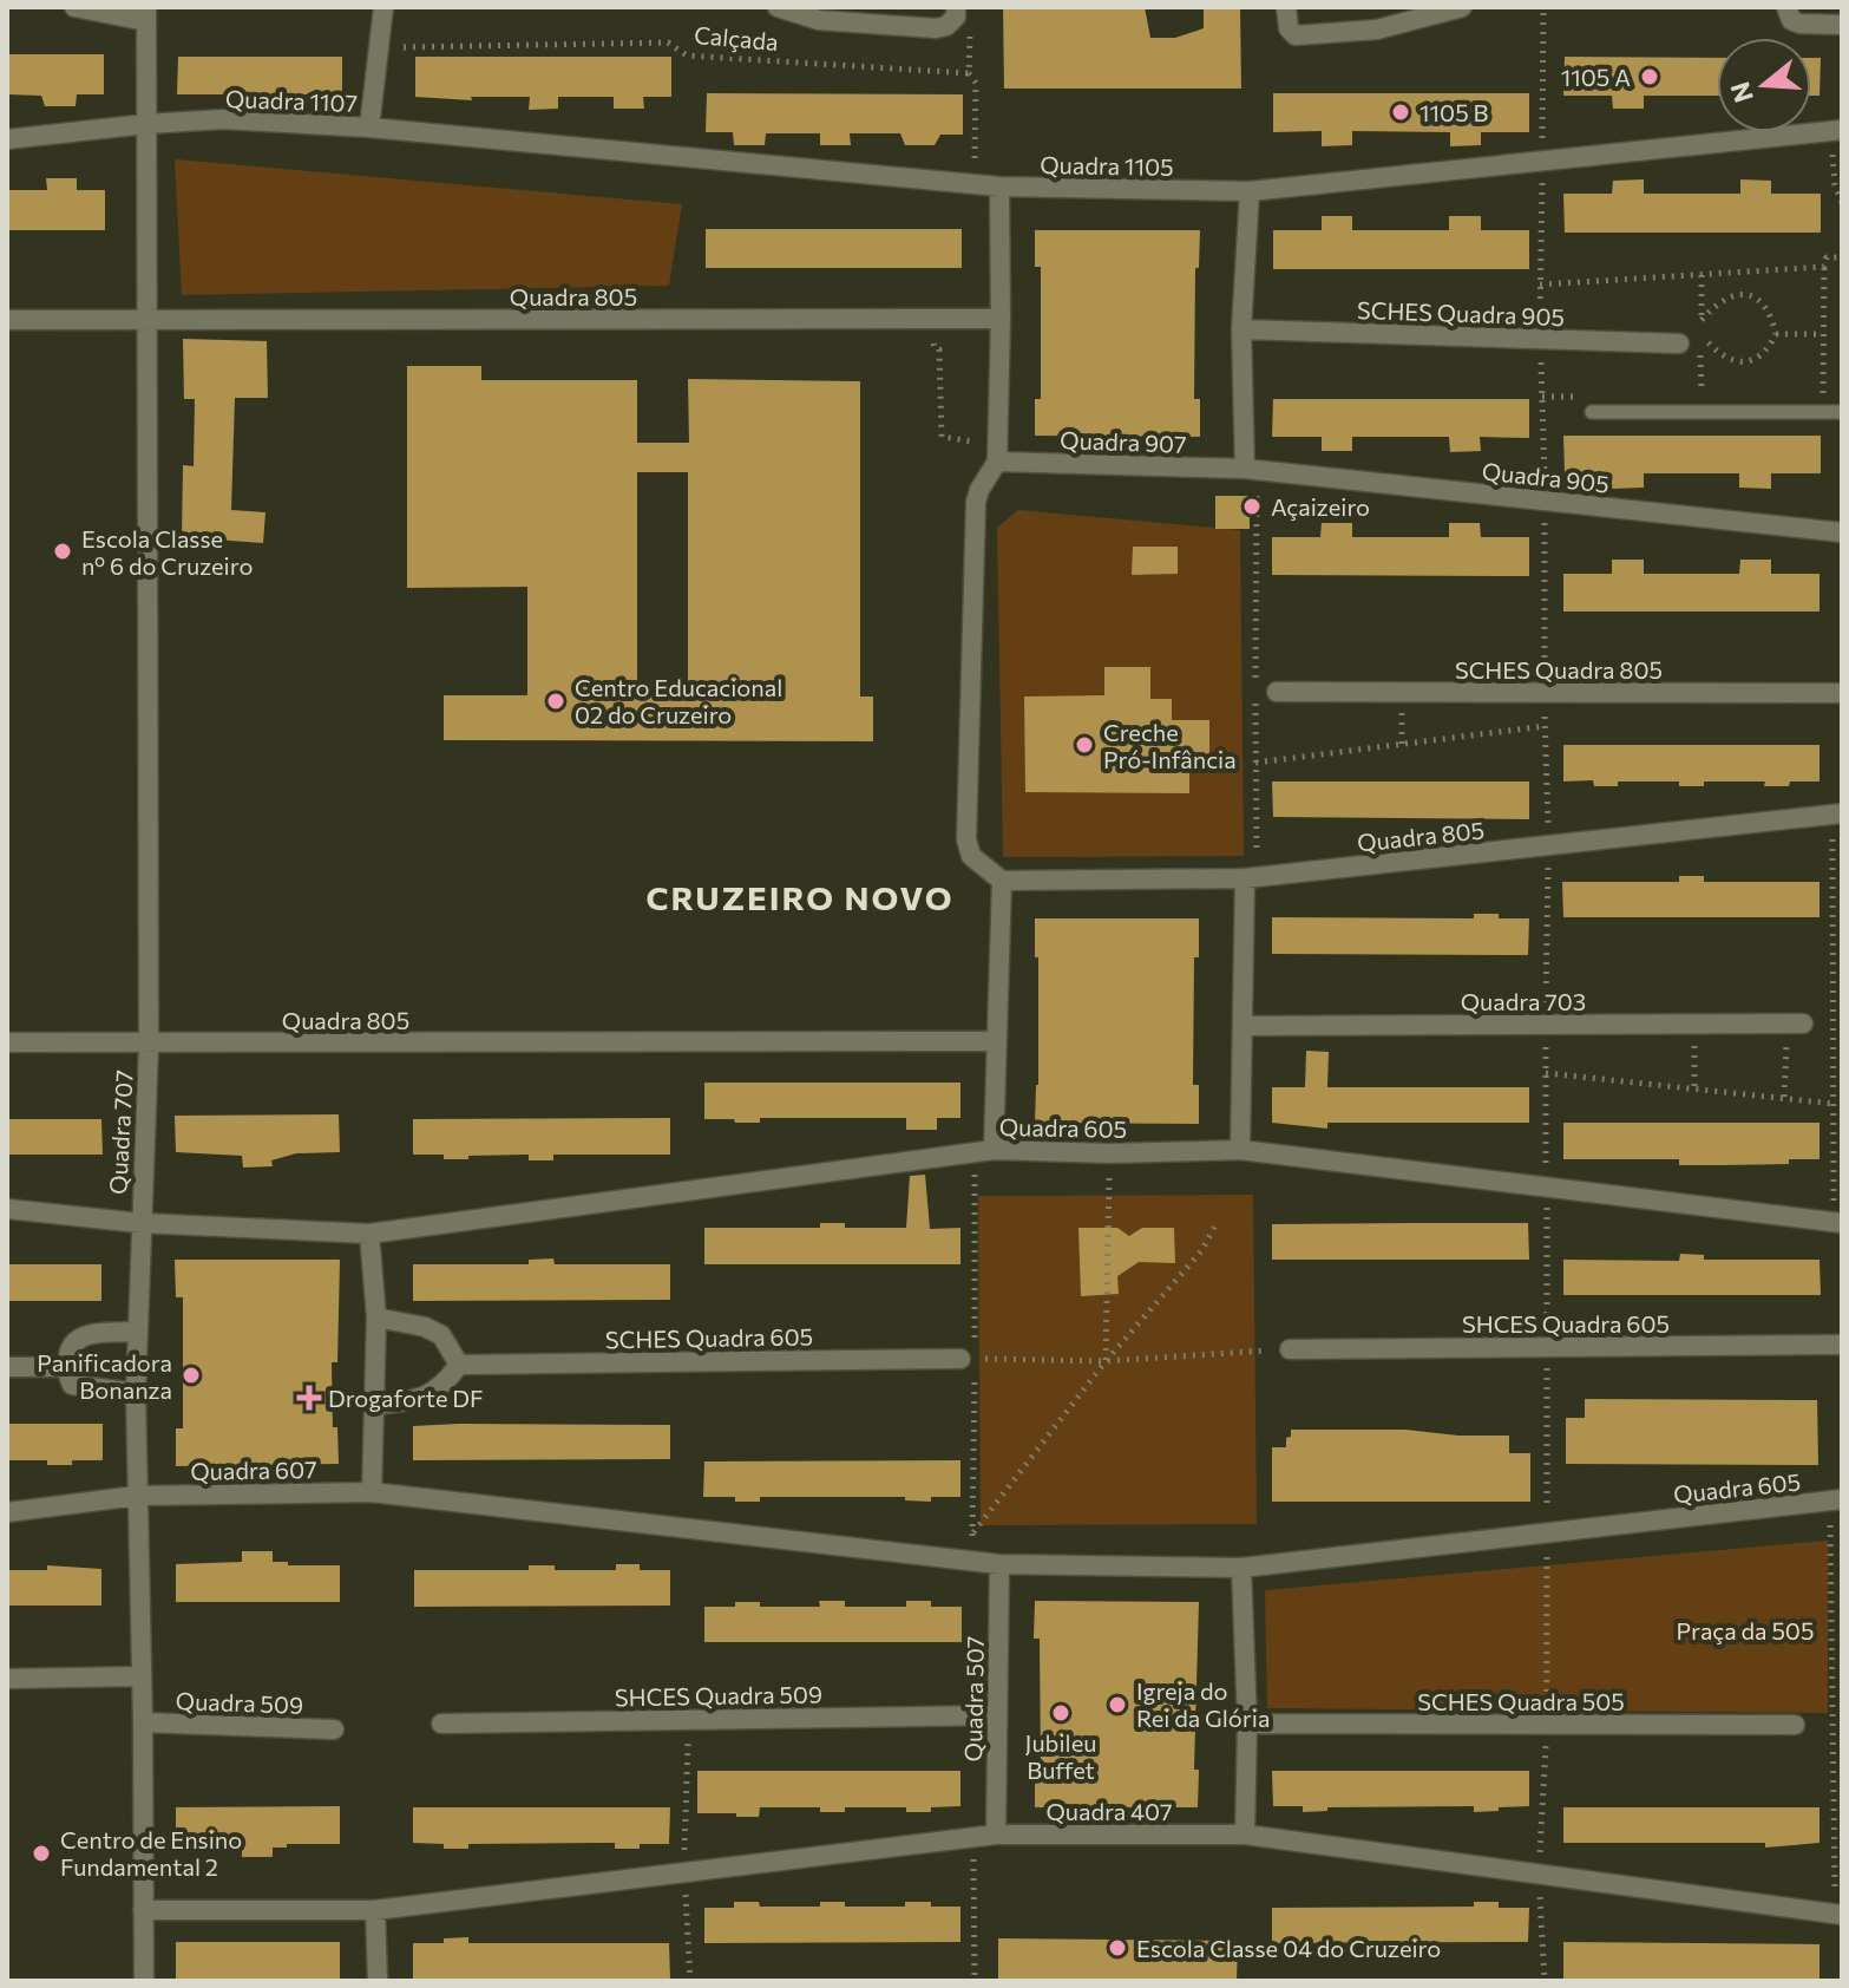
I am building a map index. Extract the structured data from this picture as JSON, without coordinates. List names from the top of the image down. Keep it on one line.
{"streets":{"street":["Quadra 1107","Quadra 1105","Quadra 805","SCHES Quadra 905","Quadra 907","Quadra 905","SCHES Quadra 805","Quadra 703","Quadra 605","Quadra 707","SHCES Quadra 605","SCHES Quadra 605","Quadra 607","SHCES Quadra 509","Quadra 507","SCHES Quadra 505","Quadra 509","Quadra 407"],"path":["Calçada"]},"crossings":[["Calçada","Quadra 1107"],["Quadra 1107","Quadra 1105"],["Quadra 805","Quadra 707"],["Quadra 907","Quadra 905"],["Quadra 605","Quadra 607"],["Quadra 605","Quadra 507"],["Quadra 707","Quadra 509"],["Quadra 607","Quadra 509"],["SHCES Quadra 509","Quadra 507"],["Quadra 507","Quadra 407"],["Quadra 509","Quadra 407"]],"districts":["CRUZEIRO NOVO"],"parks":["Praça da 505"],"places":{"other":["1105 A","1105 B","Açaizeiro","Escola Classe nº 6 do Cruzeiro","Centro Educacional 02 do Cruzeiro","Creche Pró-Infância","Panificadora Bonanza","Igreja do Rei da Glória","Jubileu Buffet","Centro de Ensino Fundamental 2","Escola Classe 04 do Cruzeiro"],"health":["Drogaforte DF"]},"north":"left"}
